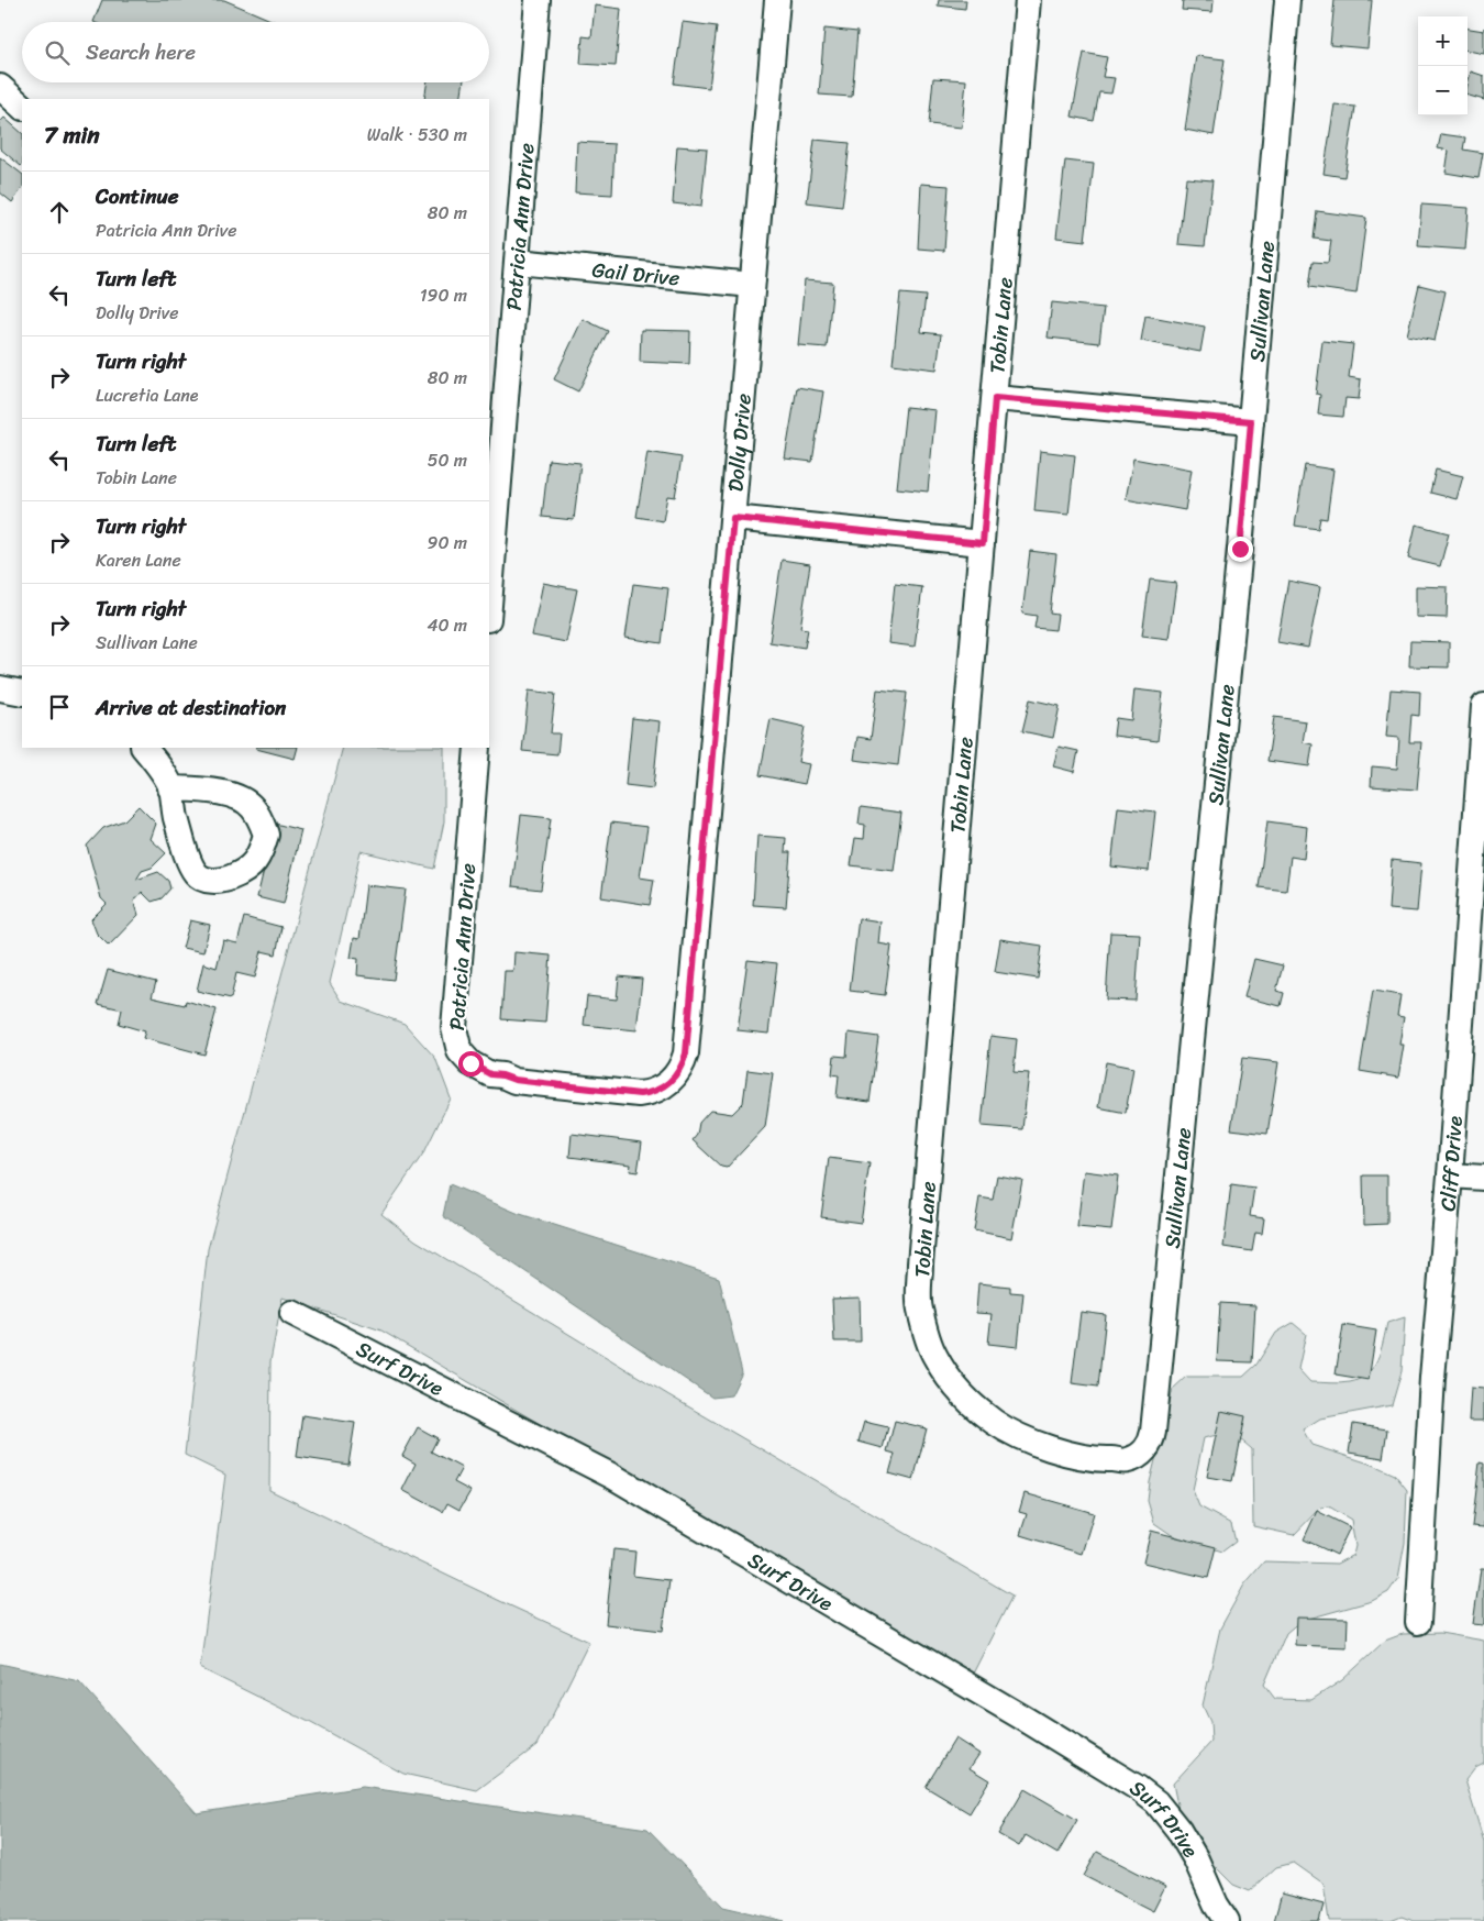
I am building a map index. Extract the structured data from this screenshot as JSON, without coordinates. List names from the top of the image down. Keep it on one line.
{"streets":{"street":["Patricia Ann Drive","Gail Drive","Sullivan Lane","Tobin Lane","Dolly Drive","Cliff Drive","Surf Drive"]},"crossings":[["Patricia Ann Drive","Gail Drive"],["Patricia Ann Drive","Dolly Drive"],["Gail Drive","Dolly Drive"],["Sullivan Lane","Tobin Lane"]],"page":{"map_buttons":["+","−"],"search":"Search here","heading":["7 min","Walk · 530 m"],"list":[["Continue","Patricia Ann Drive","80 m"],["Turn left","Dolly Drive","190 m"],["Turn right","Lucretia Lane","80 m"],["Turn left","Tobin Lane","50 m"],["Turn right","Karen Lane","90 m"],["Turn right","Sullivan Lane","40 m"],"Arrive at destination"]}}
